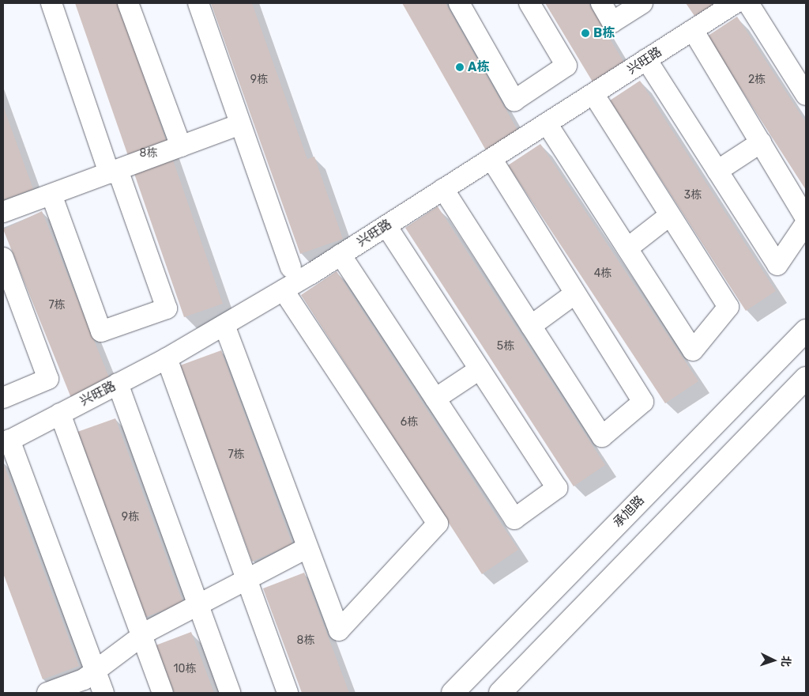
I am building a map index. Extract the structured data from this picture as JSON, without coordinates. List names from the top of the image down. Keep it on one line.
{"streets":{"main road":["承旭路"],"street":["兴旺路"]},"places":["B栋","A栋"],"house_numbers":["9栋","2栋","8栋","3栋","4栋","7栋","5栋","6栋","7栋","9栋","8栋","10栋"],"north":"right"}
